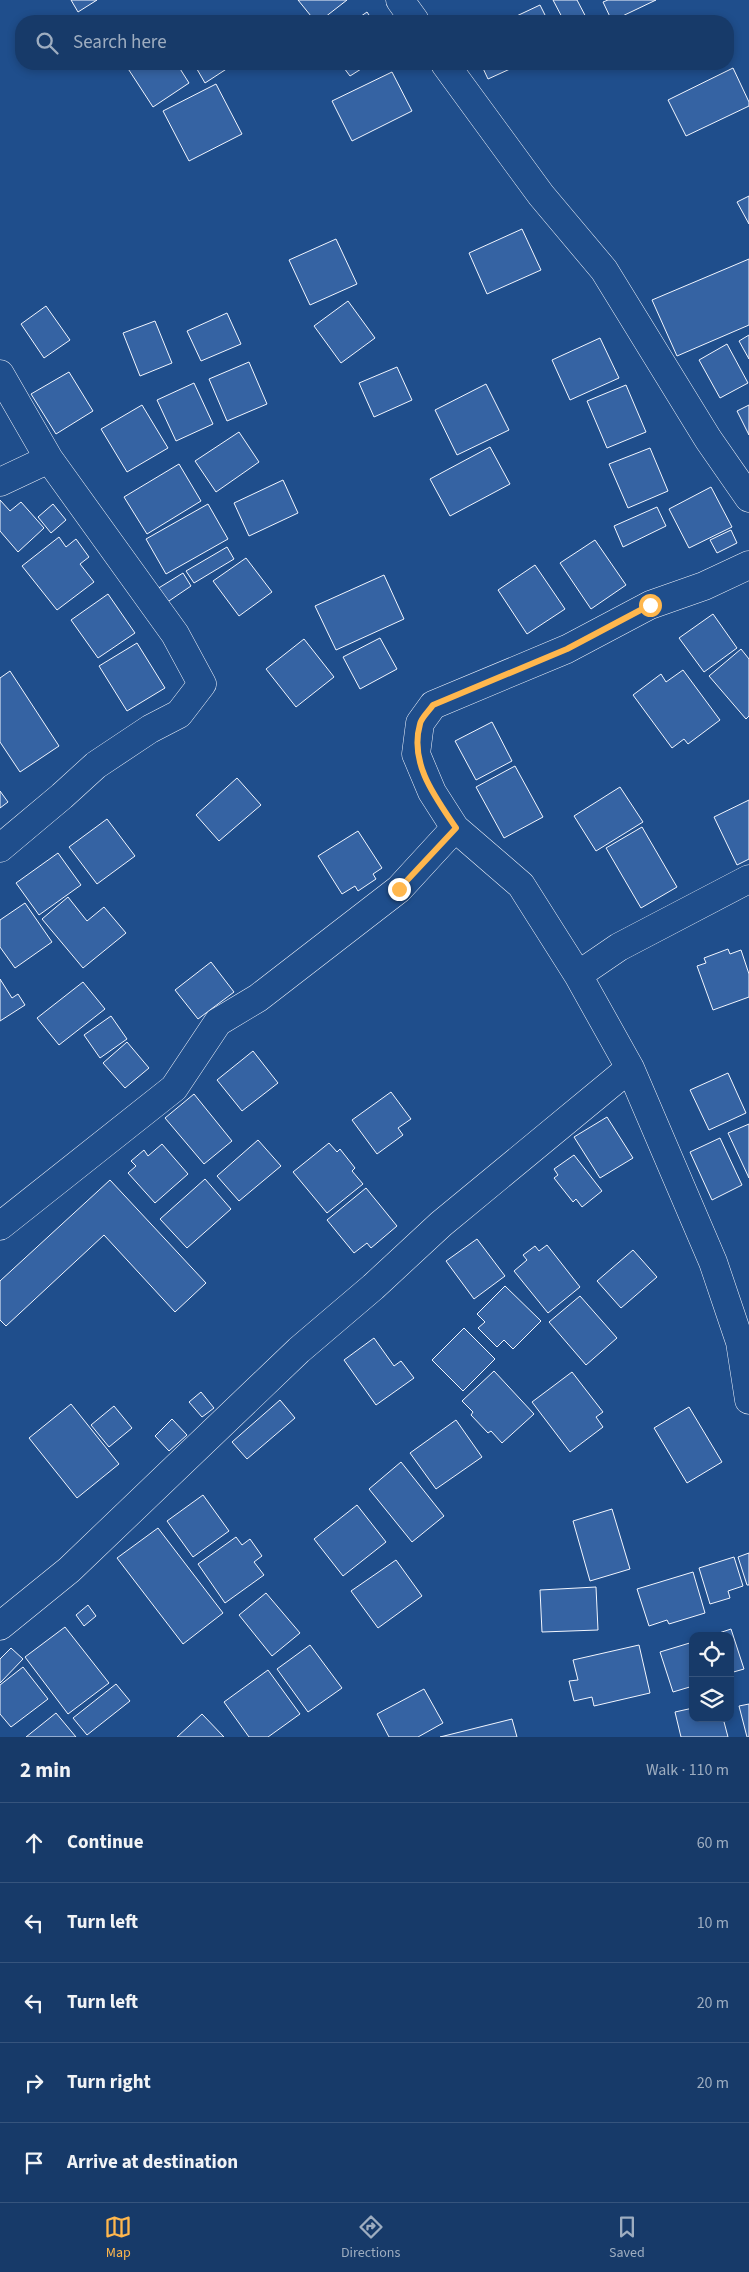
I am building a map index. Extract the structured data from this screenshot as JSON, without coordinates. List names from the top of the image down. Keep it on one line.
{"page":{"search":"Search here","heading":["2 min","Walk · 110 m"],"list":[["Continue","60 m"],["Turn left","10 m"],["Turn left","20 m"],["Turn right","20 m"],"Arrive at destination"],"nav":["Map","Directions","Saved"]}}
